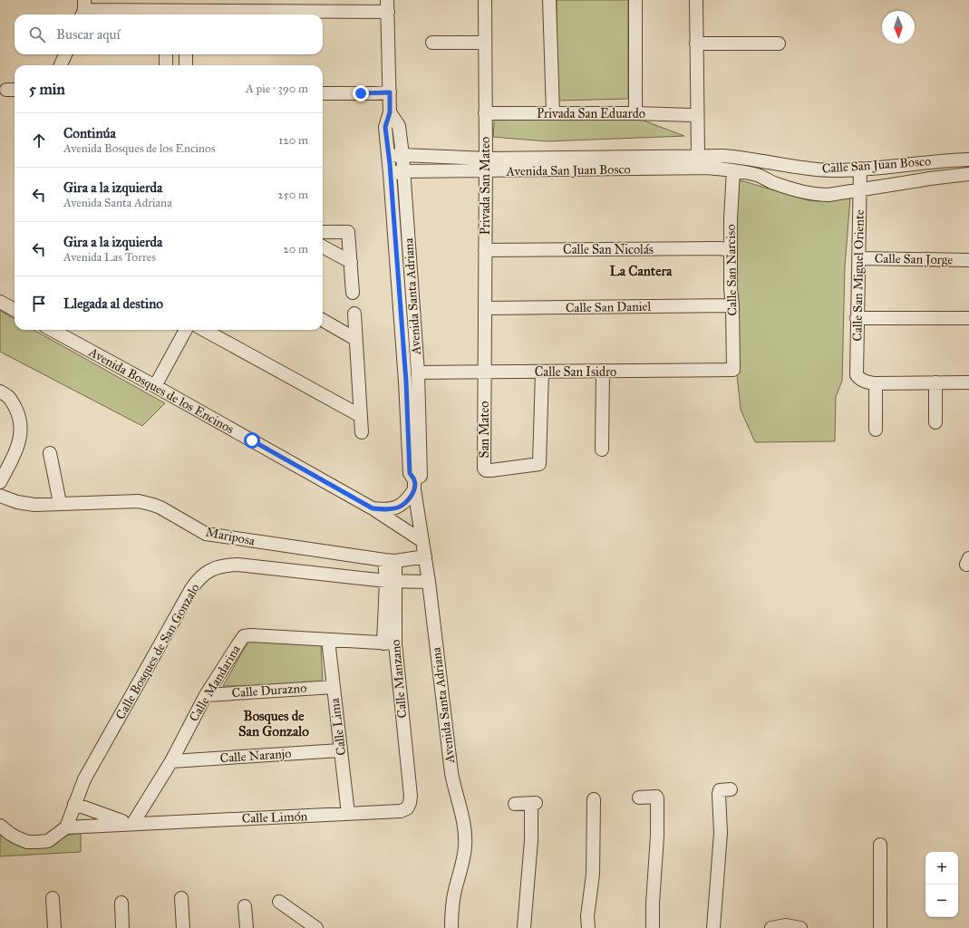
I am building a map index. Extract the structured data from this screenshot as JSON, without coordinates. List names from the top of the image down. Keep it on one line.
{"streets":{"street":["Privada San Eduardo","Calle San Juan Bosco","Avenida San Juan Bosco","Privada San Mateo","Calle San Nicolás","Calle San Jorge","Calle San Narciso","Calle San Miguel Oriente","Avenida Santa Adriana","Calle San Daniel","Calle San Isidro","Avenida Bosques de los Encinos","San Mateo","Mariposa","Calle Bosques de San Gonzalo","Calle Manzano","Calle Mandarina","Calle Durazno","Calle Lima","Calle Naranjo","Calle Limón"]},"crossings":[["Privada San Eduardo","Privada San Mateo"],["Calle San Juan Bosco","Avenida San Juan Bosco"],["Calle San Juan Bosco","Calle San Narciso"],["Calle San Juan Bosco","Calle San Miguel Oriente"],["Avenida San Juan Bosco","Privada San Mateo"],["Avenida San Juan Bosco","Avenida Santa Adriana"],["Privada San Mateo","Calle San Nicolás"],["Privada San Mateo","Calle San Daniel"],["Privada San Mateo","Calle San Isidro"],["Privada San Mateo","San Mateo"],["Calle San Nicolás","Calle San Narciso"],["Calle San Jorge","Calle San Miguel Oriente"],["Calle San Narciso","Calle San Daniel"],["Calle San Narciso","Calle San Isidro"],["Avenida Santa Adriana","Calle San Isidro"],["Avenida Santa Adriana","Avenida Bosques de los Encinos"],["Avenida Santa Adriana","Mariposa"],["Avenida Santa Adriana","Calle Bosques de San Gonzalo"],["Calle San Isidro","San Mateo"],["Mariposa","Calle Manzano"],["Calle Bosques de San Gonzalo","Calle Manzano"],["Calle Bosques de San Gonzalo","Calle Limón"],["Calle Manzano","Calle Mandarina"],["Calle Manzano","Calle Limón"],["Calle Mandarina","Calle Durazno"],["Calle Mandarina","Calle Lima"],["Calle Mandarina","Calle Naranjo"],["Calle Mandarina","Calle Limón"],["Calle Durazno","Calle Lima"],["Calle Lima","Calle Naranjo"],["Calle Lima","Calle Limón"]],"districts":["La Cantera","Bosques de San Gonzalo"],"north":"bottom","page":{"search":"Buscar aquí","heading":["5 min","A pie · 390 m"],"list":[["Continúa","Avenida Bosques de los Encinos","120 m"],["Gira a la izquierda","Avenida Santa Adriana","250 m"],["Gira a la izquierda","Avenida Las Torres","20 m"],"Llegada al destino"],"map_buttons":["+","−"]}}
